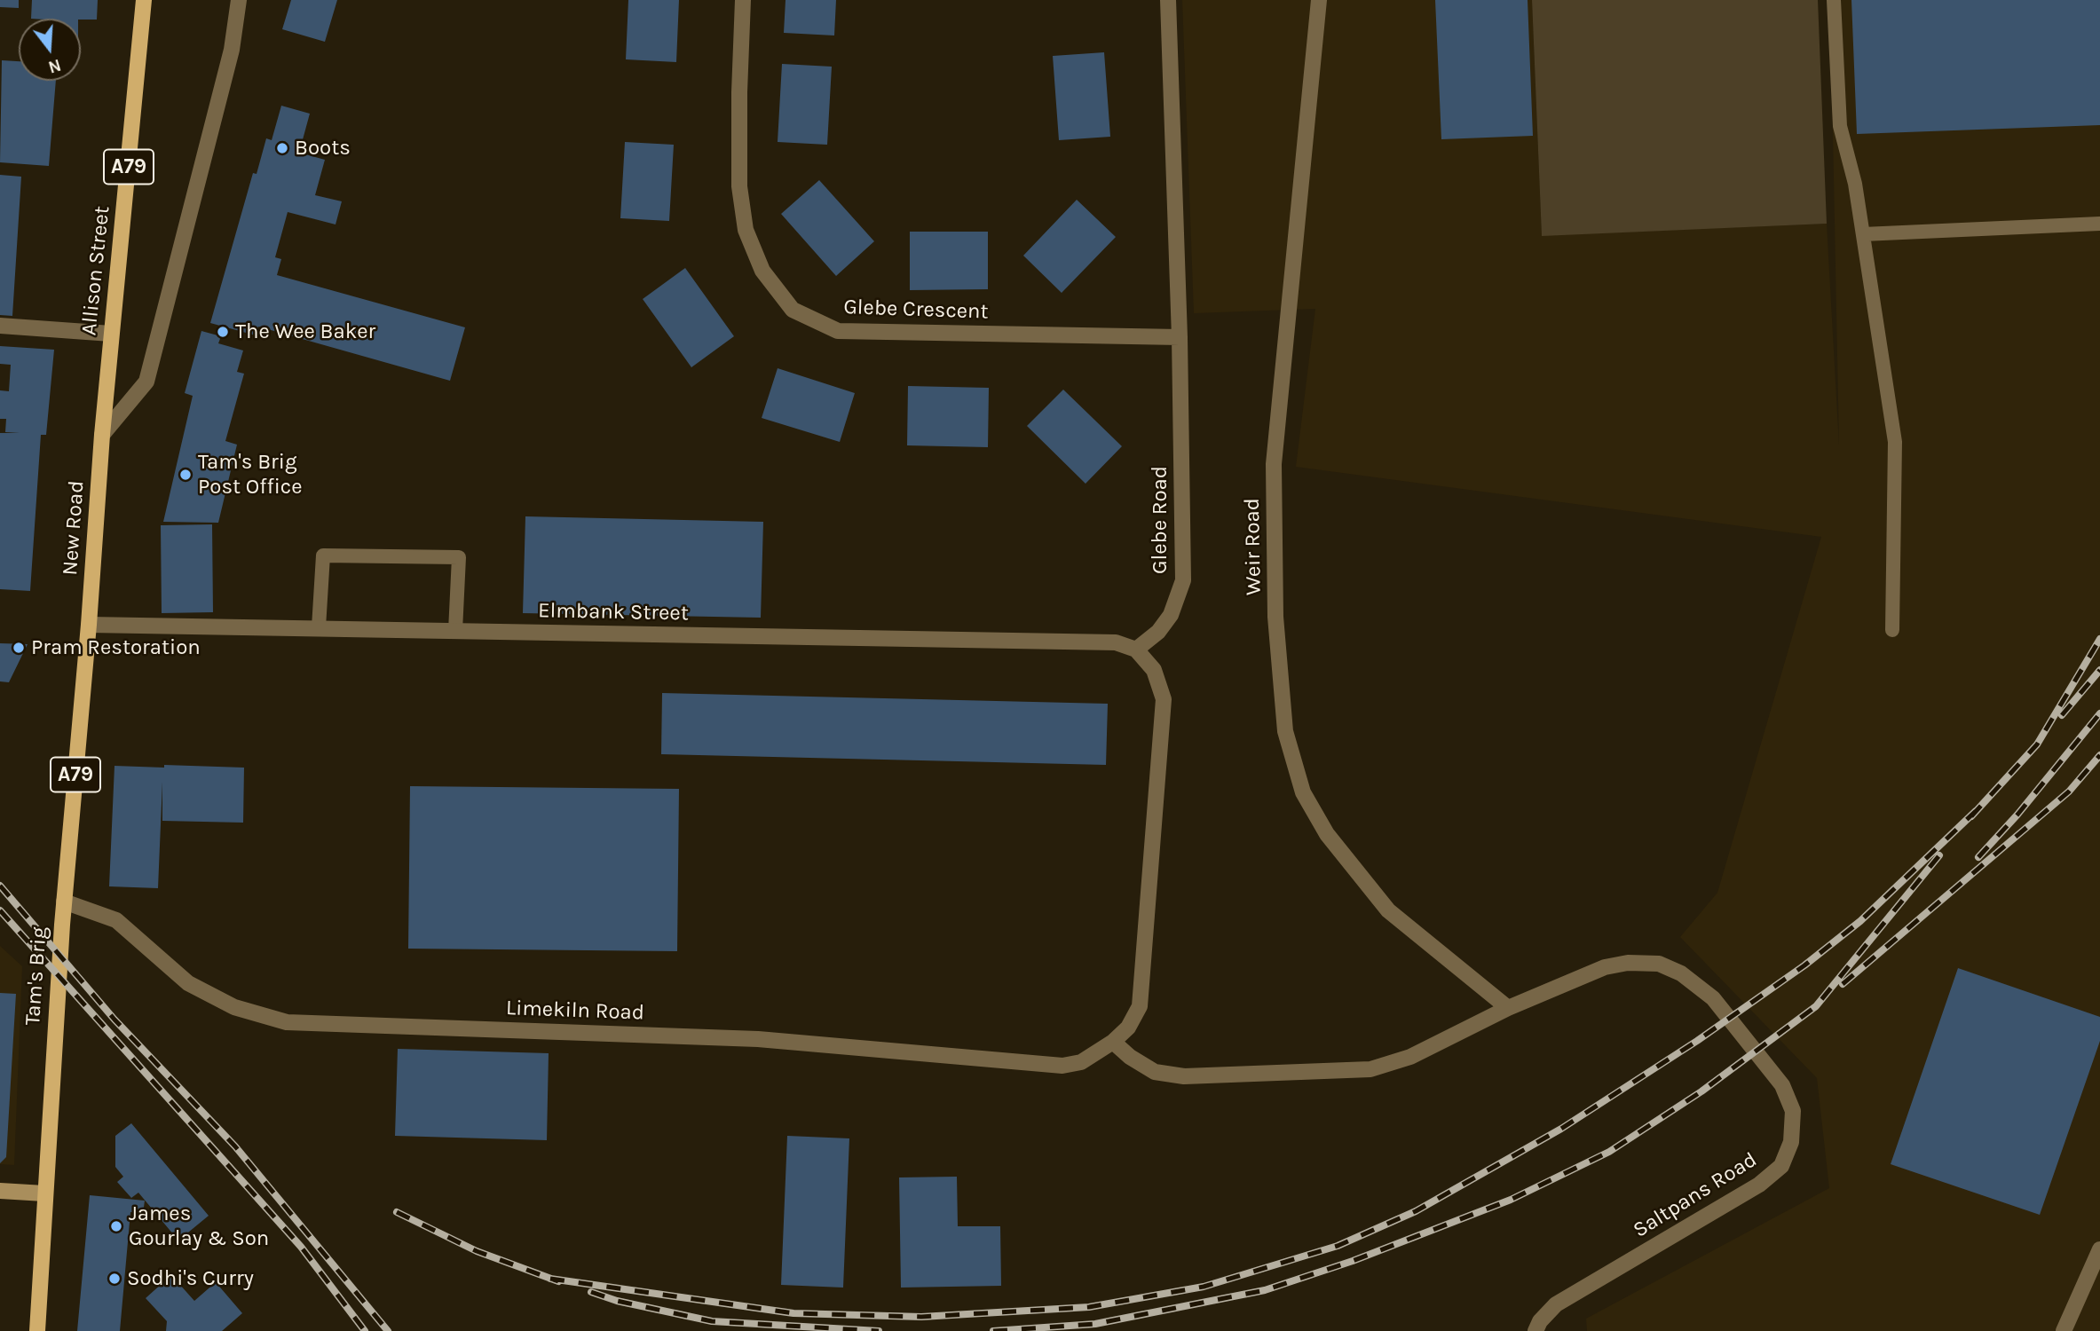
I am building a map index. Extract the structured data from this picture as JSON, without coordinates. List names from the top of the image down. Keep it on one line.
{"streets":{"main road":["A79","Allison Street","New Road","Tam's Brig"],"street":["Glebe Crescent","Glebe Road","Weir Road","Elmbank Street","Limekiln Road","Saltpans Road"]},"crossings":[["Allison Street","New Road"],["Glebe Crescent","Glebe Road"],["Glebe Road","Elmbank Street"],["New Road","Elmbank Street"],["New Road","Tam's Brig"],["Weir Road","Saltpans Road"],["Elmbank Street","Tam's Brig"],["Tam's Brig","Limekiln Road"],["Limekiln Road","Saltpans Road"]],"places":["Boots","The Wee Baker","Tam's Brig Post Office","Pram Restoration","James Gourlay & Son","Sodhi's Curry"],"north":"bottom"}
